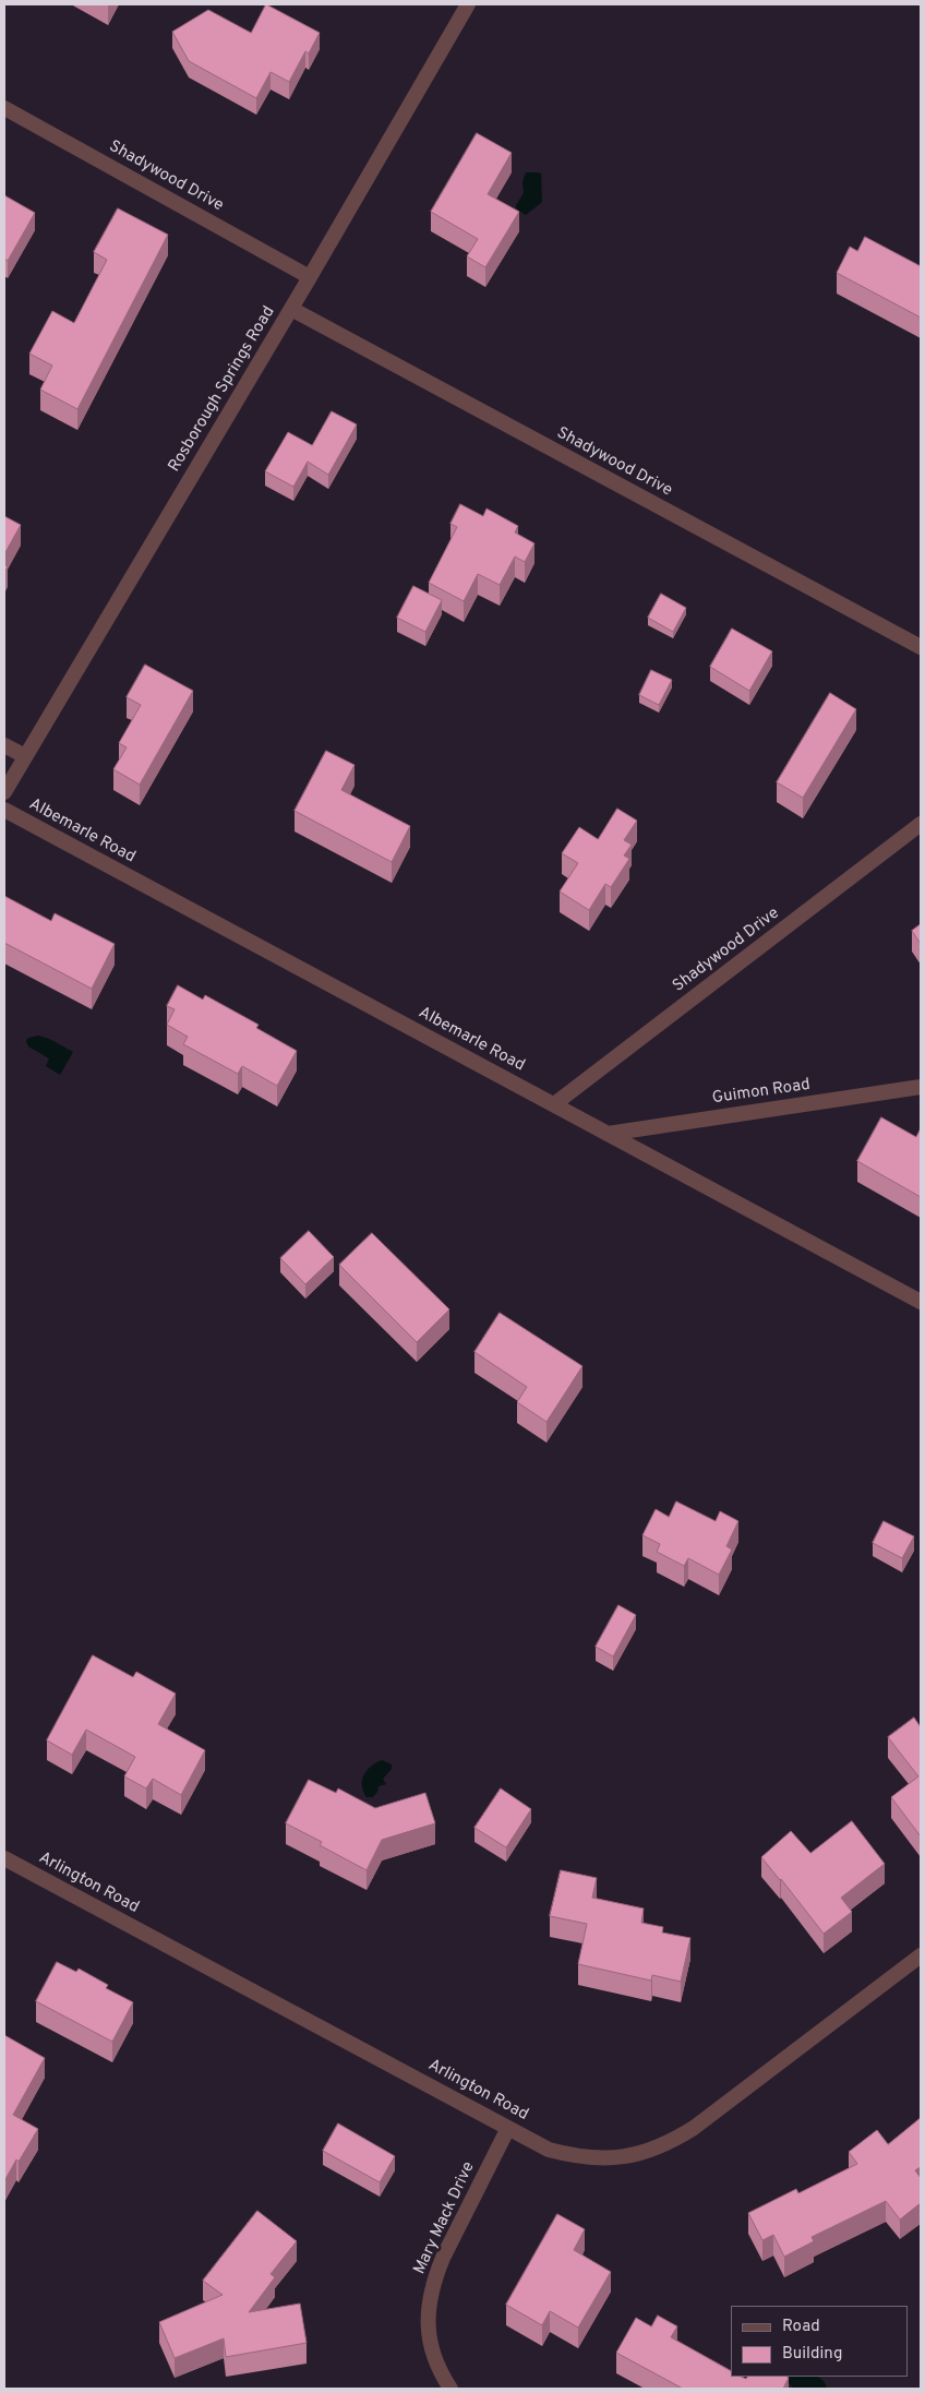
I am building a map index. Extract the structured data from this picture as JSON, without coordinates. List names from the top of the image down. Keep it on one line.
{"streets":{"street":["Shadywood Drive","Rosborough Springs Road","Albemarle Road","Guimon Road","Arlington Road","Mary Mack Drive"]},"crossings":[["Shadywood Drive","Rosborough Springs Road"],["Shadywood Drive","Albemarle Road"],["Albemarle Road","Guimon Road"],["Arlington Road","Mary Mack Drive"]],"legend":["Road","Building"]}
